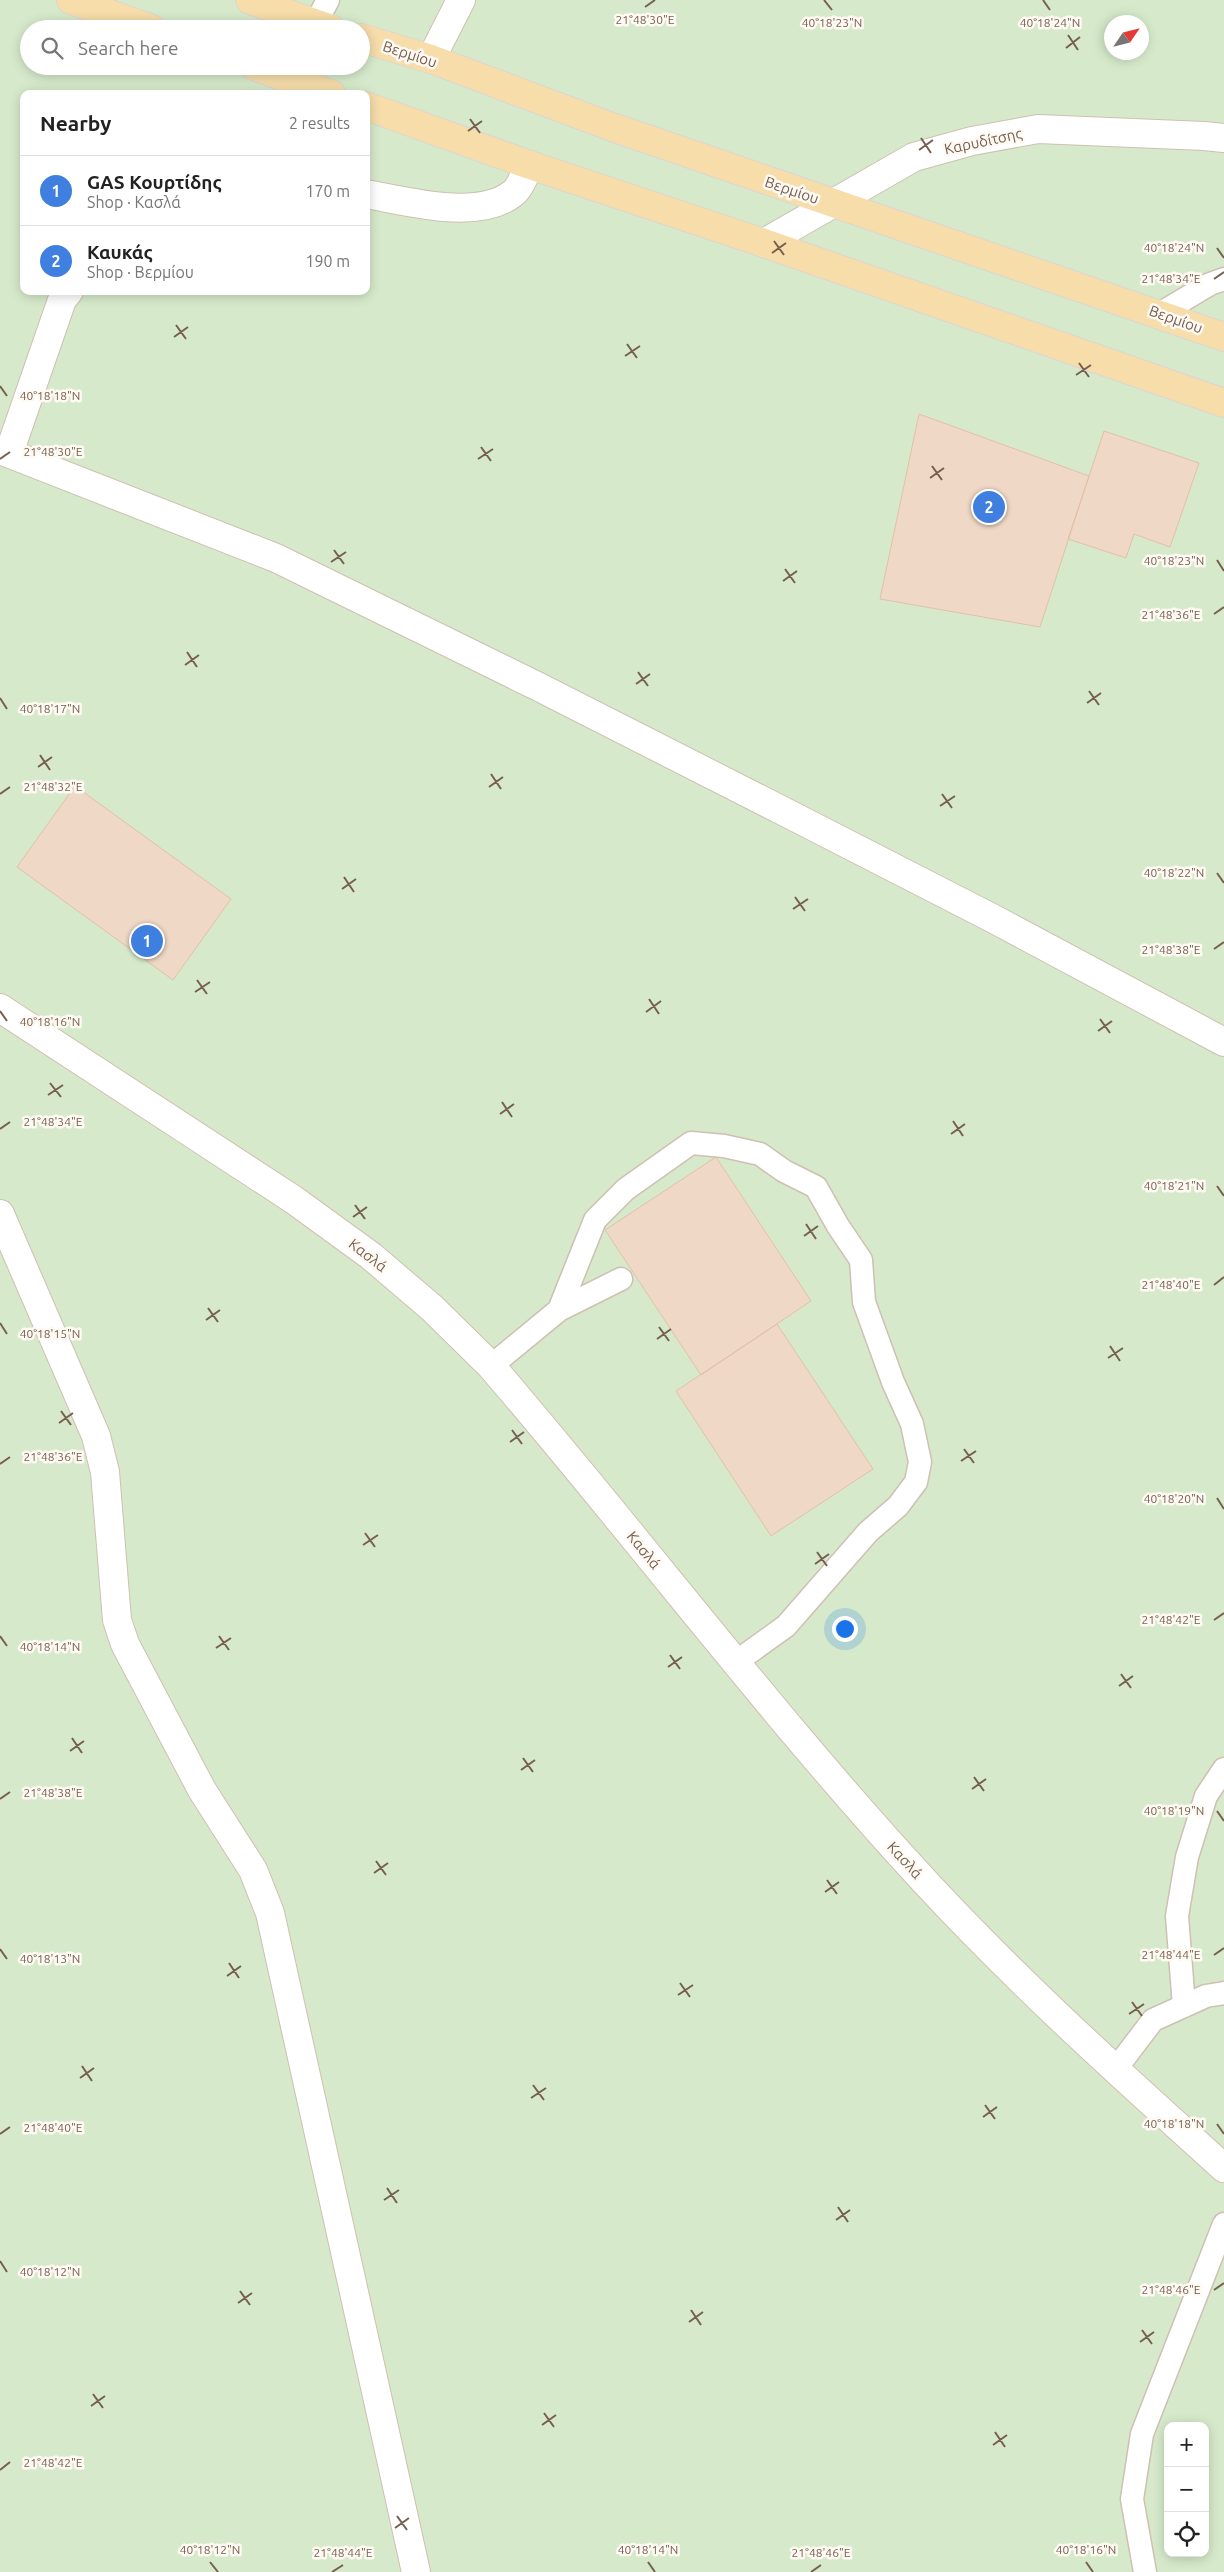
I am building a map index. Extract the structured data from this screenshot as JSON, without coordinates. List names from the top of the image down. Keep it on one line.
{"streets":{"main road":["Βερμίου"],"street":["Καρυδίτσης","Κασλά"]},"crossings":[["Βερμίου","Καρυδίτσης"]],"north":"top right","page":{"search":"Search here","heading":["Nearby","2 results"],"list":[{"mark":"1","name":"GAS Κουρτίδης","note":"Shop · Κασλά","value":"170 m"},{"mark":"2","name":"Καυκάς","note":"Shop · Βερμίου","value":"190 m"}],"pins":["2","1"],"map_buttons":["+","−"]},"coordinates":["21°48'30\"E","40°18'23\"N","40°18'24\"N","21°48'34\"E","40°18'18\"N","21°48'36\"E","40°18'17\"N","21°48'32\"E","40°18'22\"N","21°48'38\"E","40°18'16\"N","40°18'21\"N","21°48'40\"E","40°18'15\"N","40°18'20\"N","21°48'42\"E","40°18'14\"N","40°18'19\"N","21°48'44\"E","40°18'13\"N","40°18'12\"N","21°48'46\"E"]}
